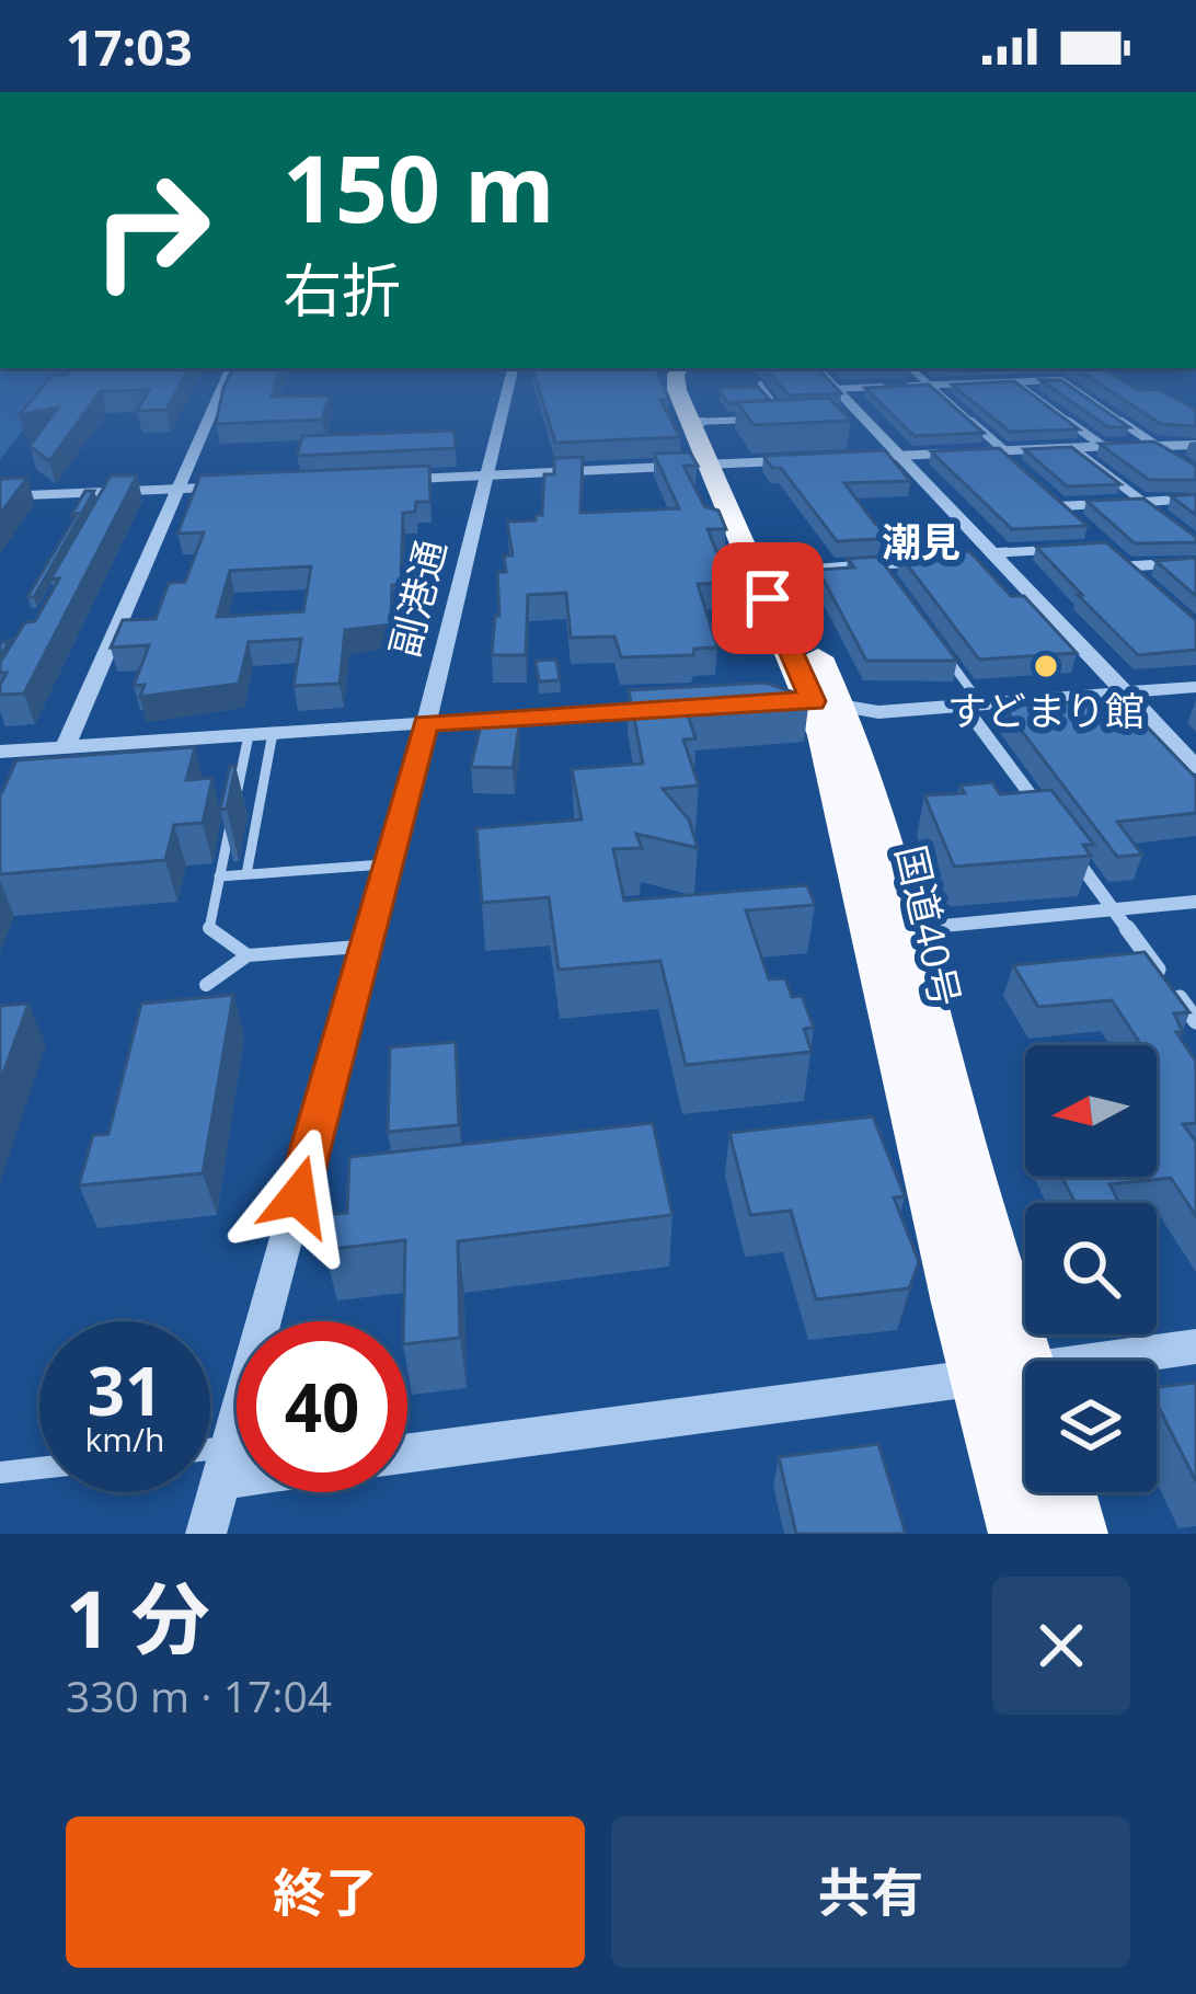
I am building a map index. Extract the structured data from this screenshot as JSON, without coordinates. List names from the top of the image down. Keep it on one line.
{"streets":{"highway":["国道40号"],"street":["副港通"]},"districts":["潮見"],"places":["すどまり館"],"north":"left","page":{"status":"17:03","turn":["150 m","右折"],"speed":"31 km/h","limit":"40","heading":["1 分","330 m · 17:04"],"buttons":["終了","共有"]}}
